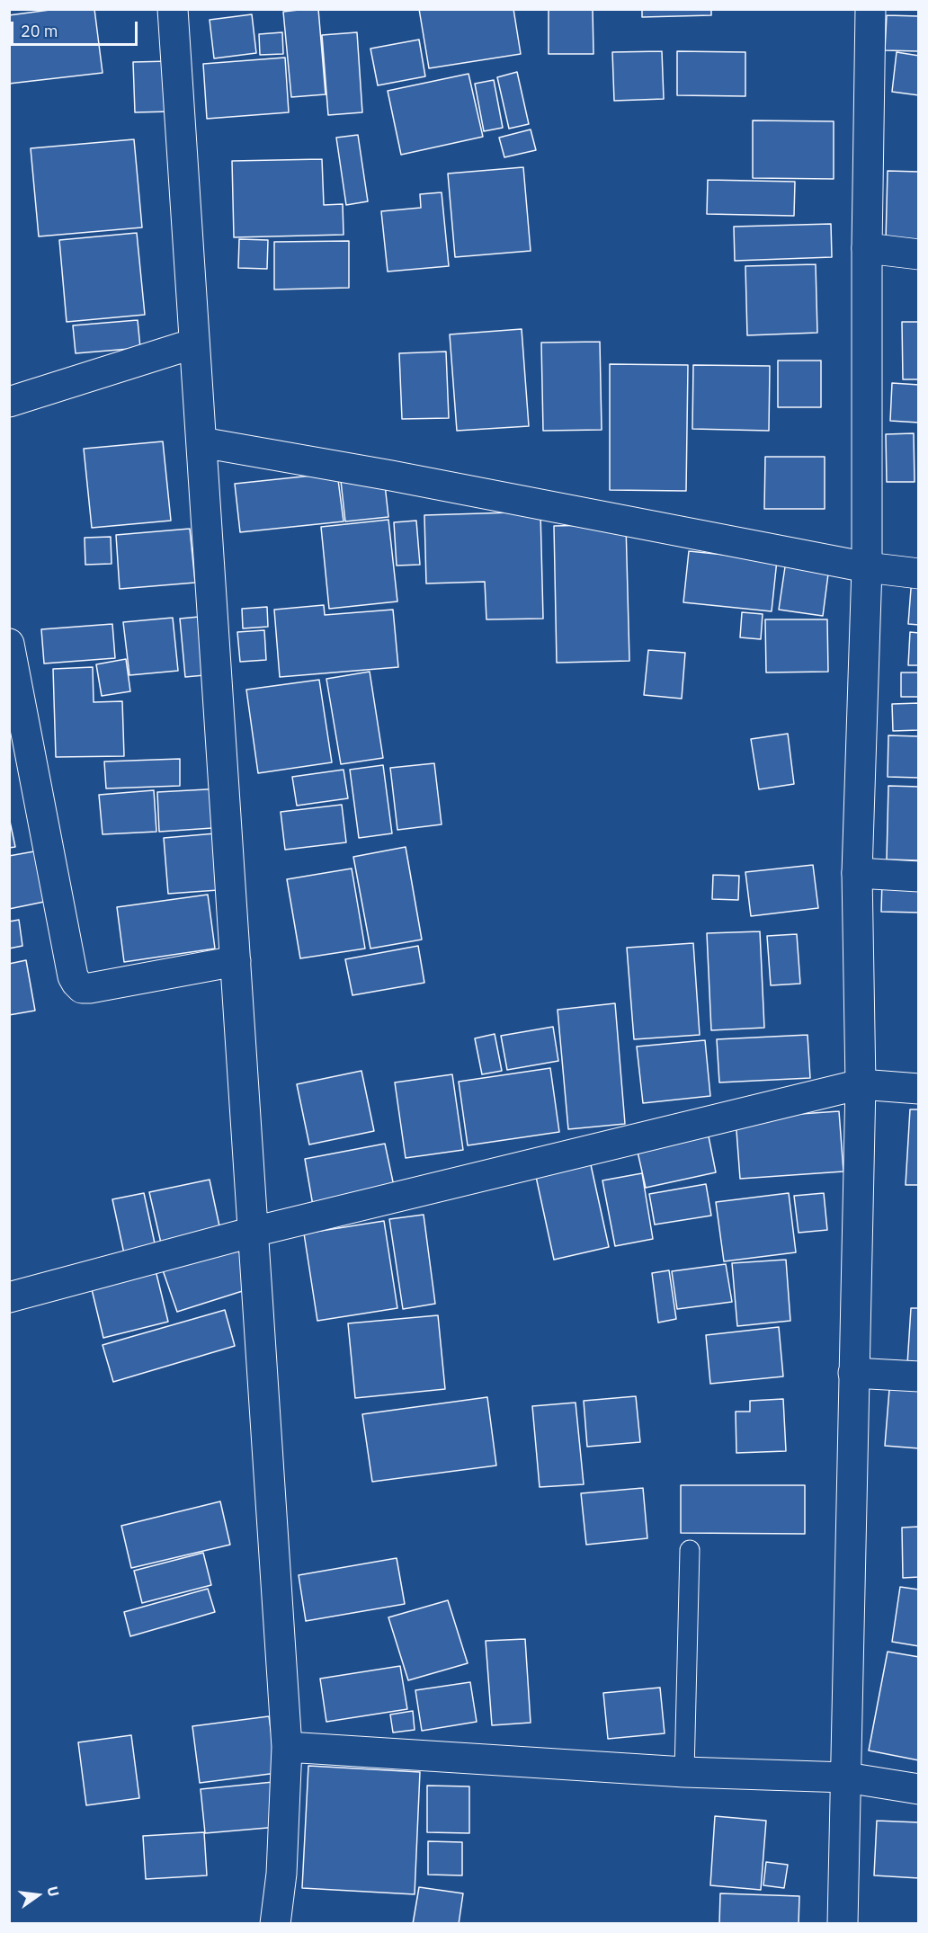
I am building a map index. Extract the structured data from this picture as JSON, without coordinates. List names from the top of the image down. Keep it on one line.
{"scale_bar":"20 m","north":"right"}
